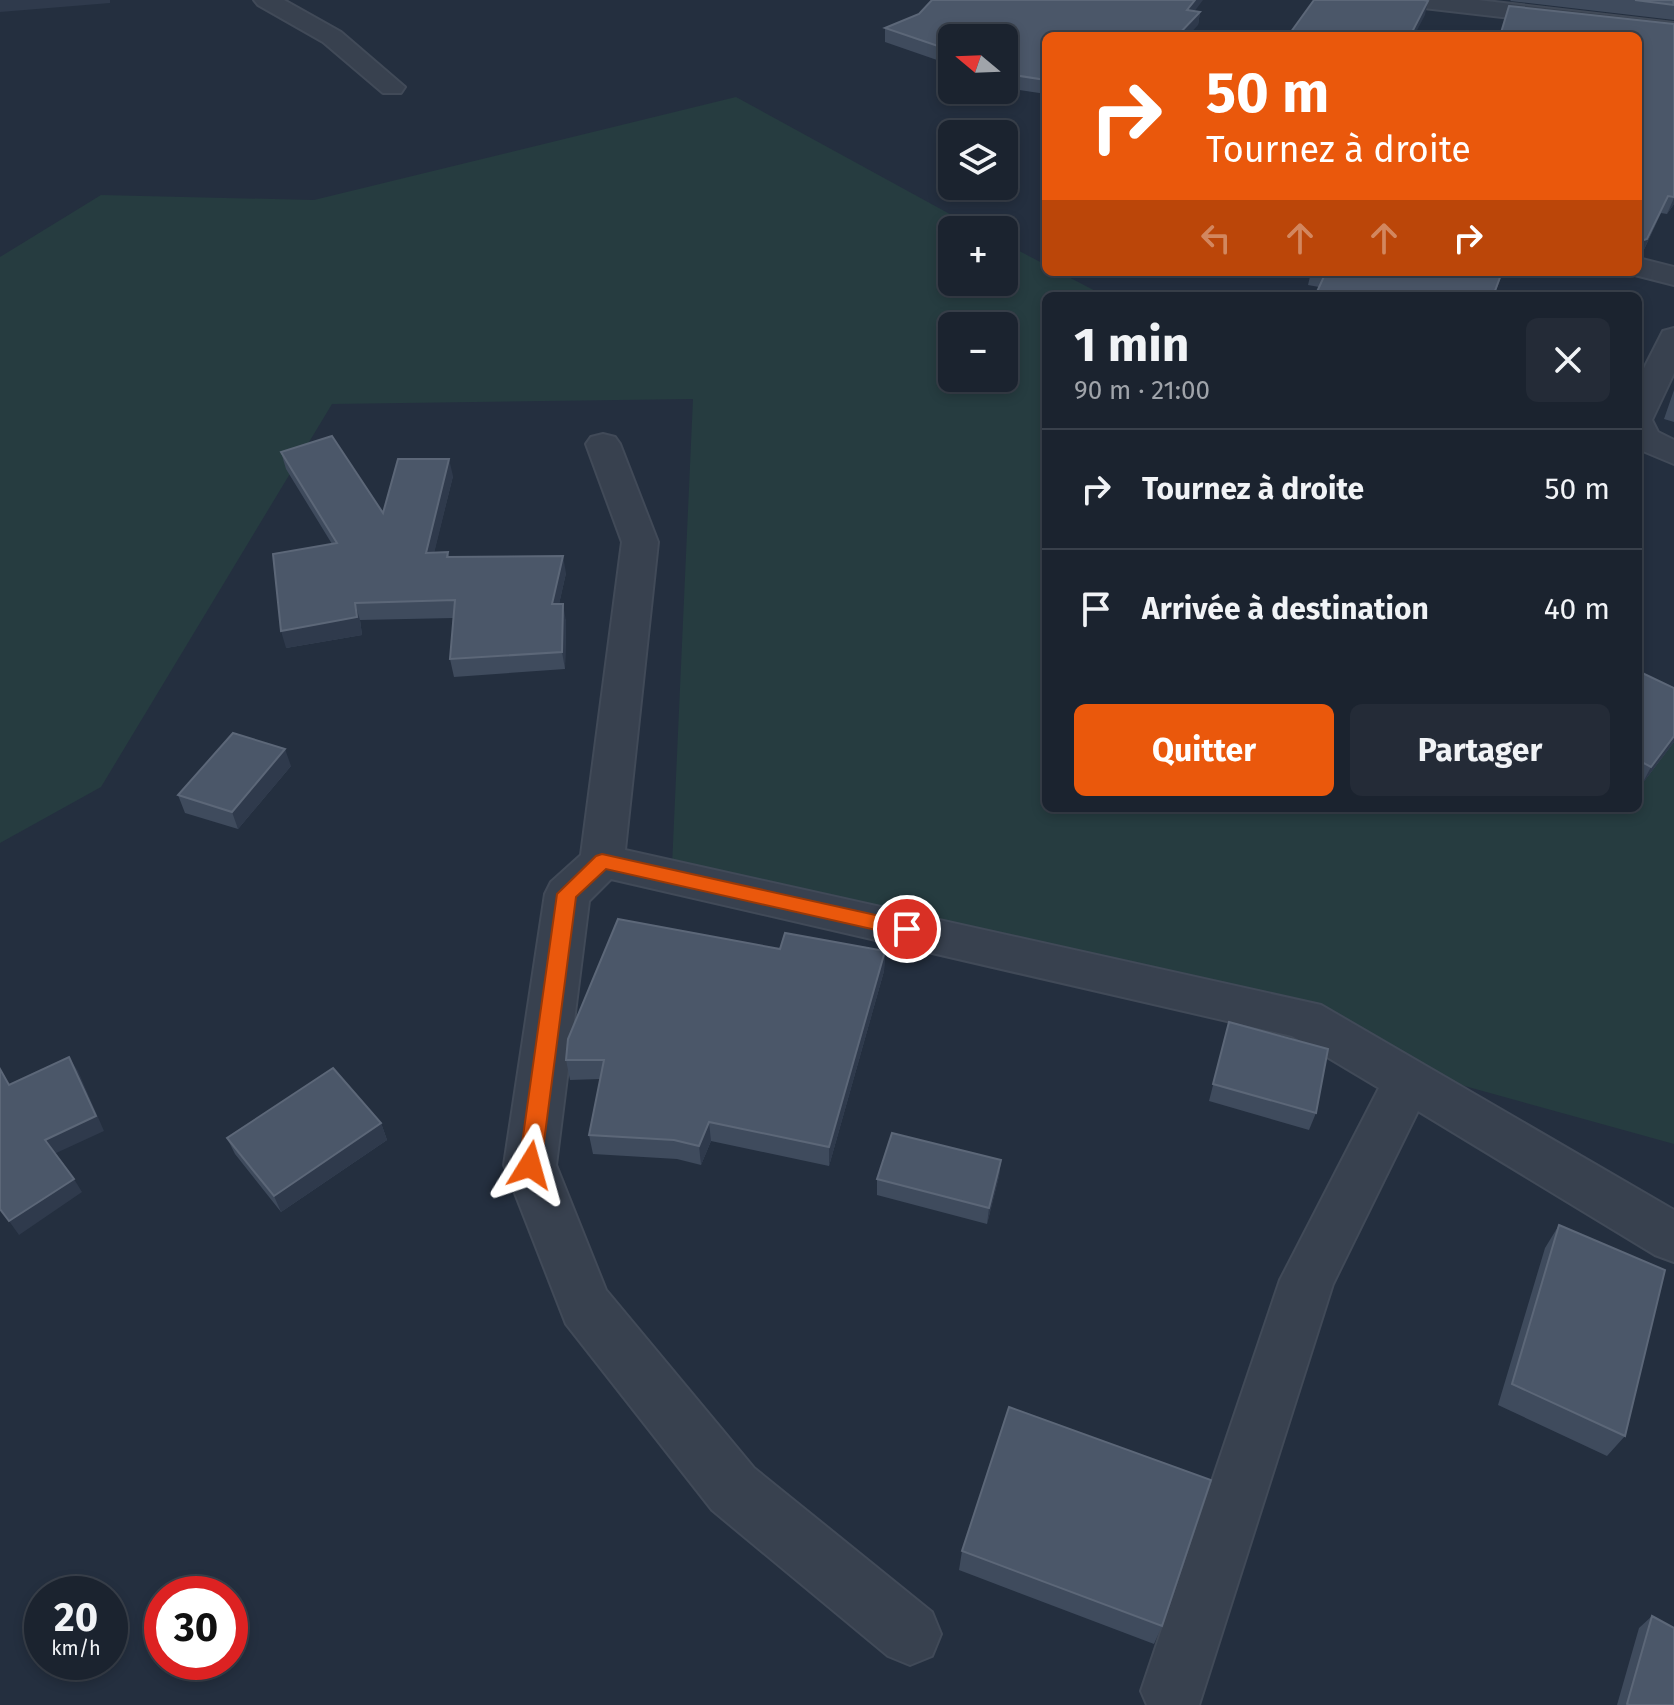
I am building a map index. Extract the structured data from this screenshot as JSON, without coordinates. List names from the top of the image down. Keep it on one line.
{"north":"left","page":{"map_buttons":["+","−"],"turn":["50 m","Tournez à droite"],"heading":["1 min","90 m · 21:00"],"list":[{"name":"Tournez à droite","value":"50 m"},{"name":"Arrivée à destination","value":"40 m"}],"buttons":["Quitter","Partager"],"speed":"20 km/h","limit":"30"}}
